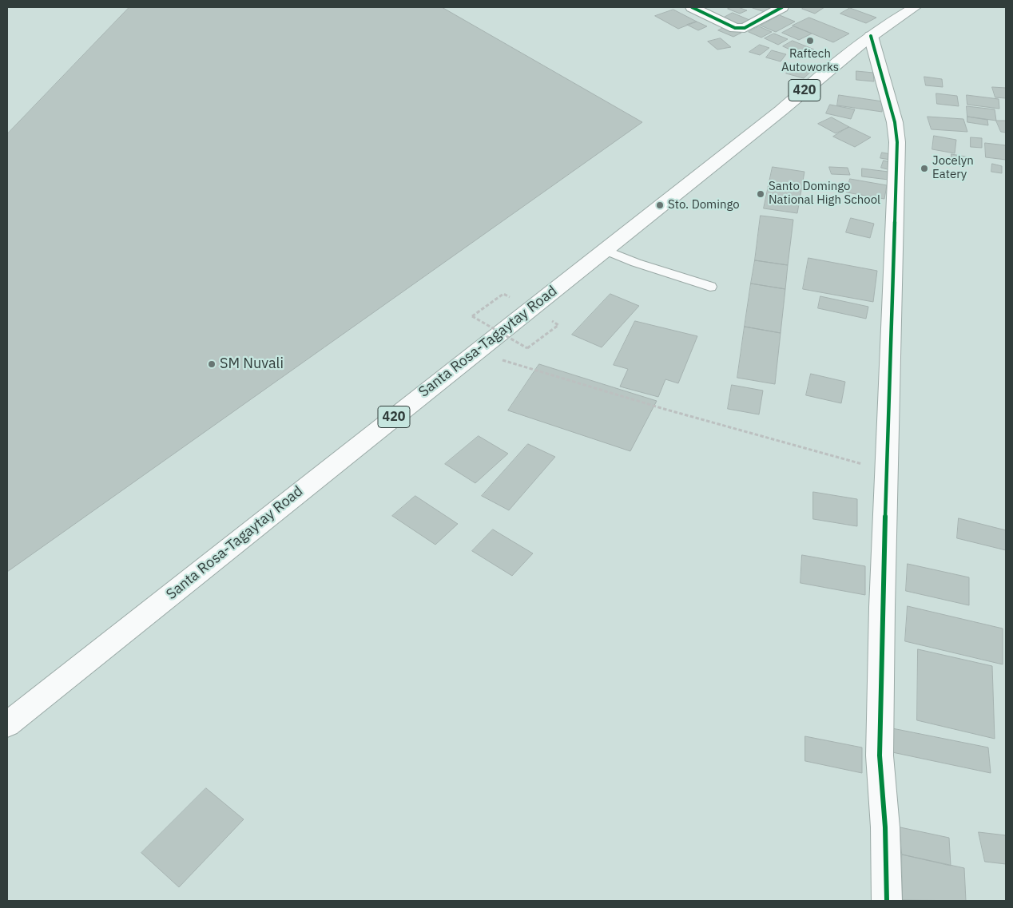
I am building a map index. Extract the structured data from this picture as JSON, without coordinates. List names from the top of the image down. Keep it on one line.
{"streets":{"main road":["420","Santa Rosa-Tagaytay Road"]},"places":["Raftech Autoworks","Jocelyn Eatery","Santo Domingo National High School","Sto. Domingo","SM Nuvali"]}
